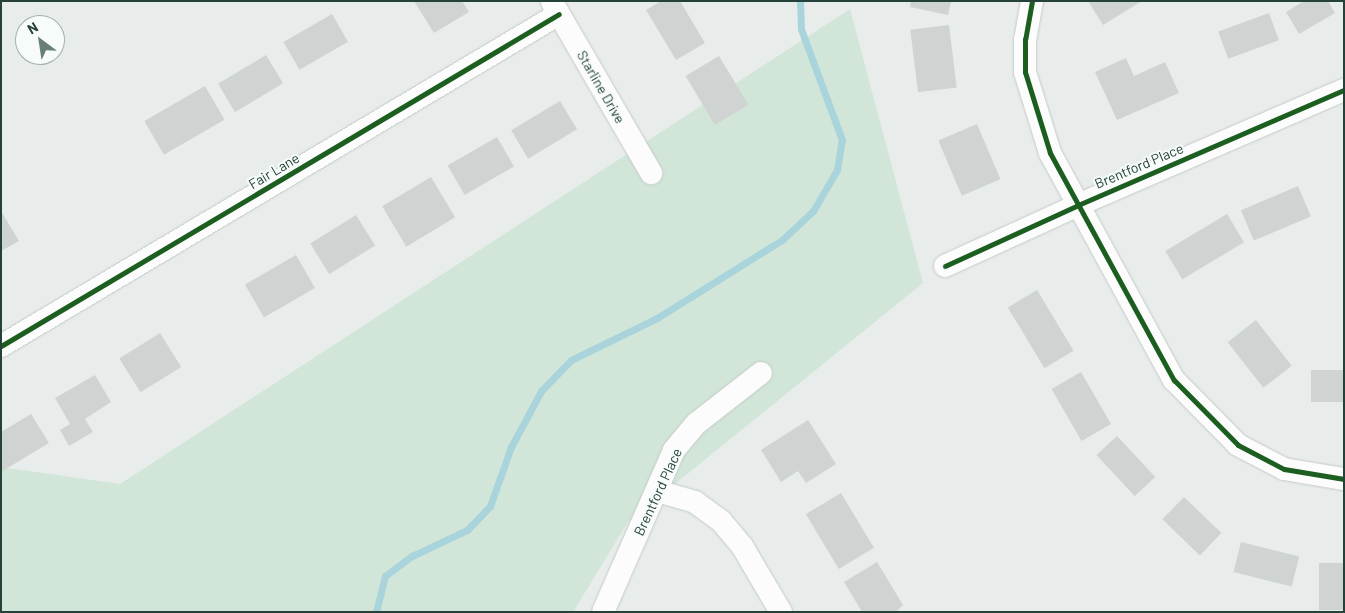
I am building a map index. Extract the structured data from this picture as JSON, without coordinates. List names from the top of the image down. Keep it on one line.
{"streets":{"street":["Starline Drive","Brentford Place","Fair Lane"]},"crossings":[["Starline Drive","Fair Lane"]],"north":"top left"}
